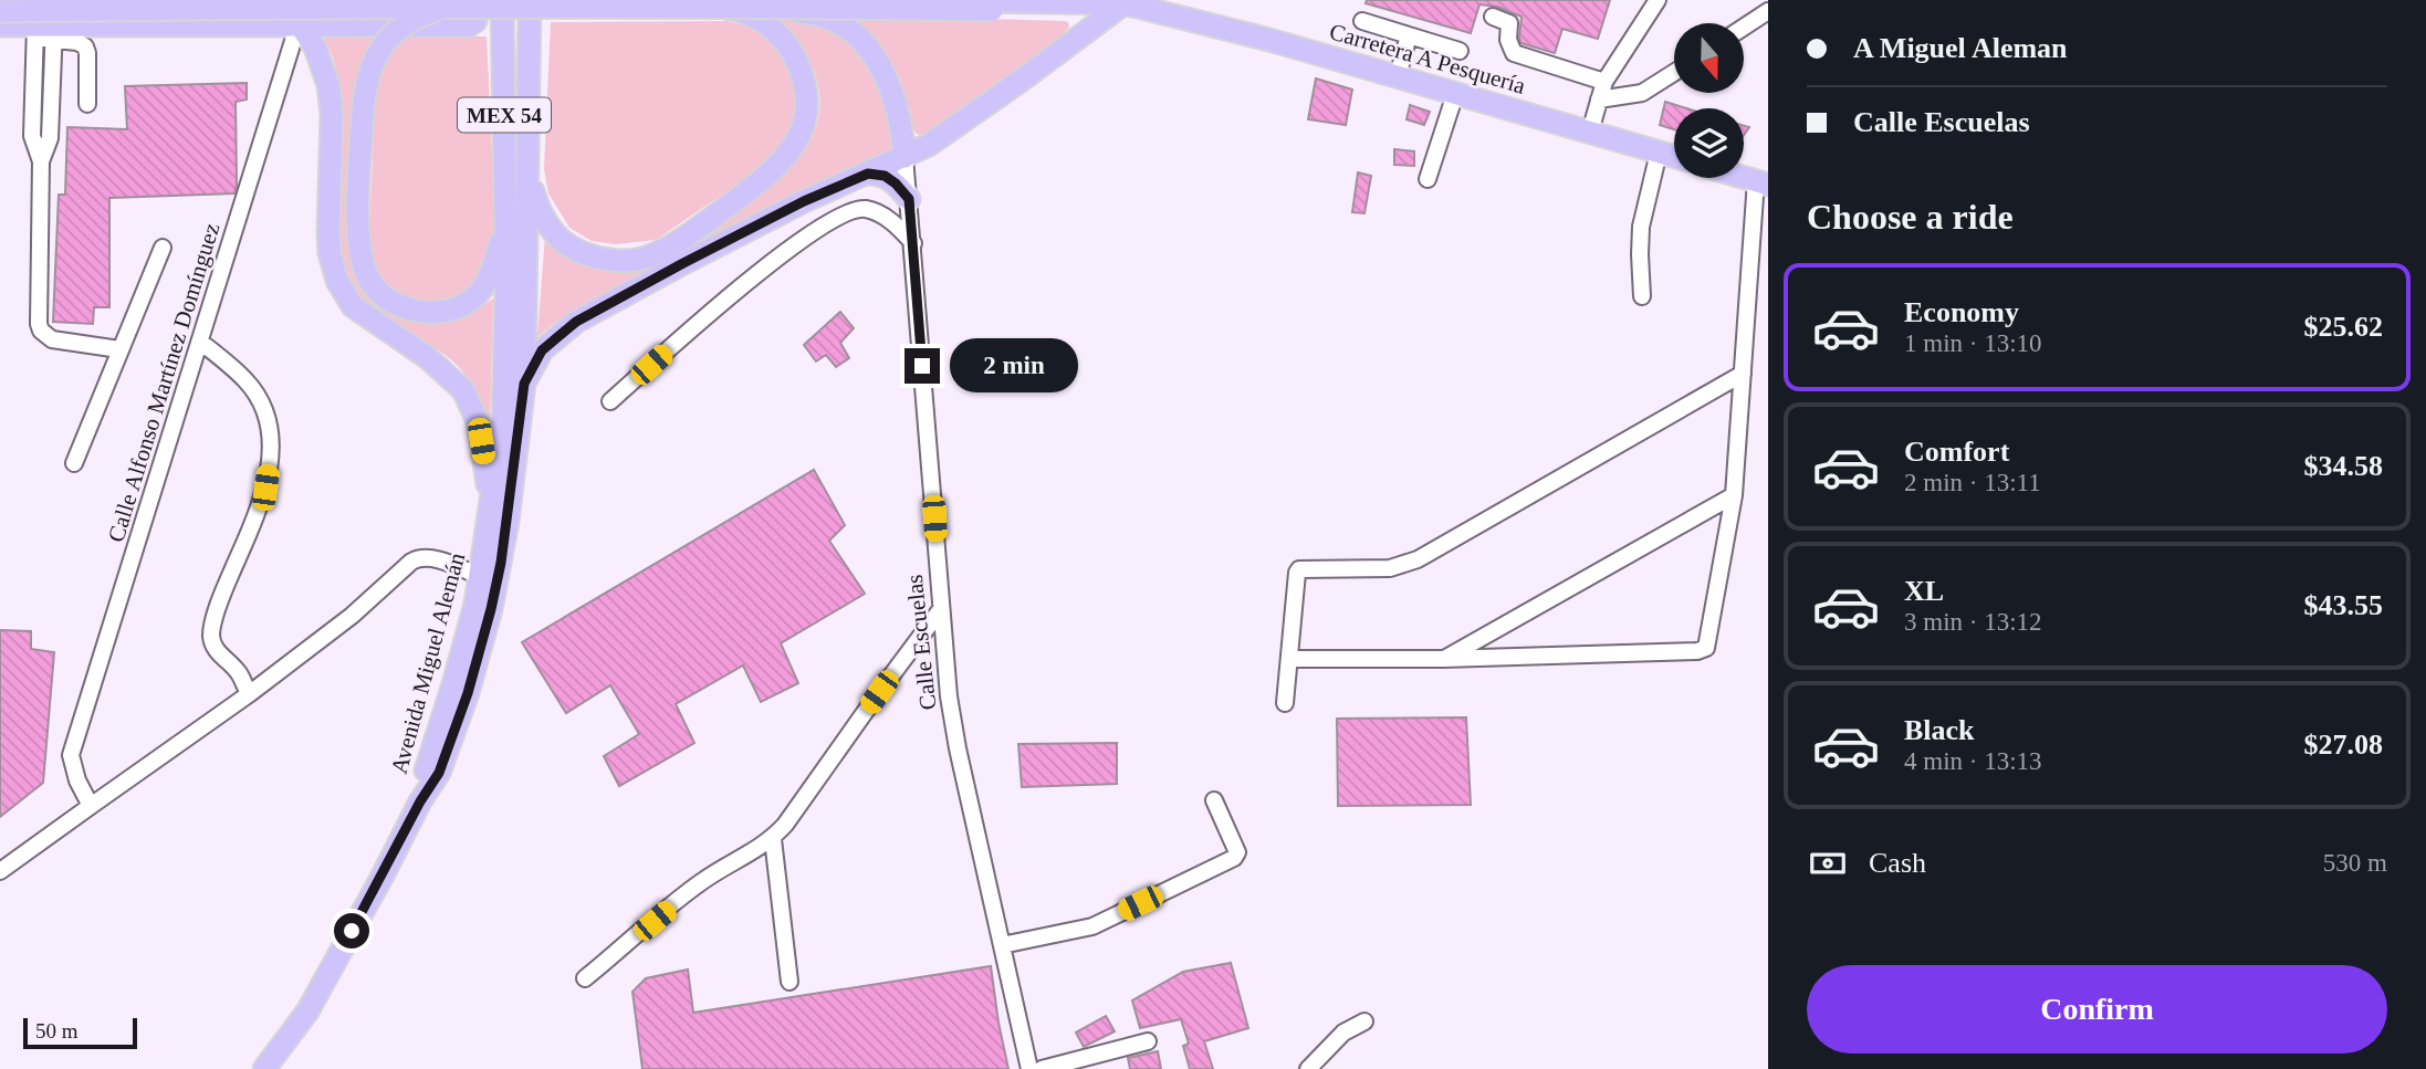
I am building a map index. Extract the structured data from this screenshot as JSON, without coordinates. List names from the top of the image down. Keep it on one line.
{"streets":{"main road":["Carretera A Pesquería","MEX 54","Avenida Miguel Alemán"],"street":["Calle Alfonso Martínez Domínguez","Calle Escuelas"]},"scale_bar":"50 m","north":"bottom","page":{"banner":["A Miguel Aleman","Calle Escuelas"],"heading":"Choose a ride","list":[{"name":"Economy","note":"1 min · 13:10","value":"$25.62"},{"name":"Comfort","note":"2 min · 13:11","value":"$34.58"},{"name":"XL","note":"3 min · 13:12","value":"$43.55"},{"name":"Black","note":"4 min · 13:13","value":"$27.08"}],"bubble":"2 min","pay":["Cash","530 m"],"buttons":"Confirm","scale":"50 m"}}
